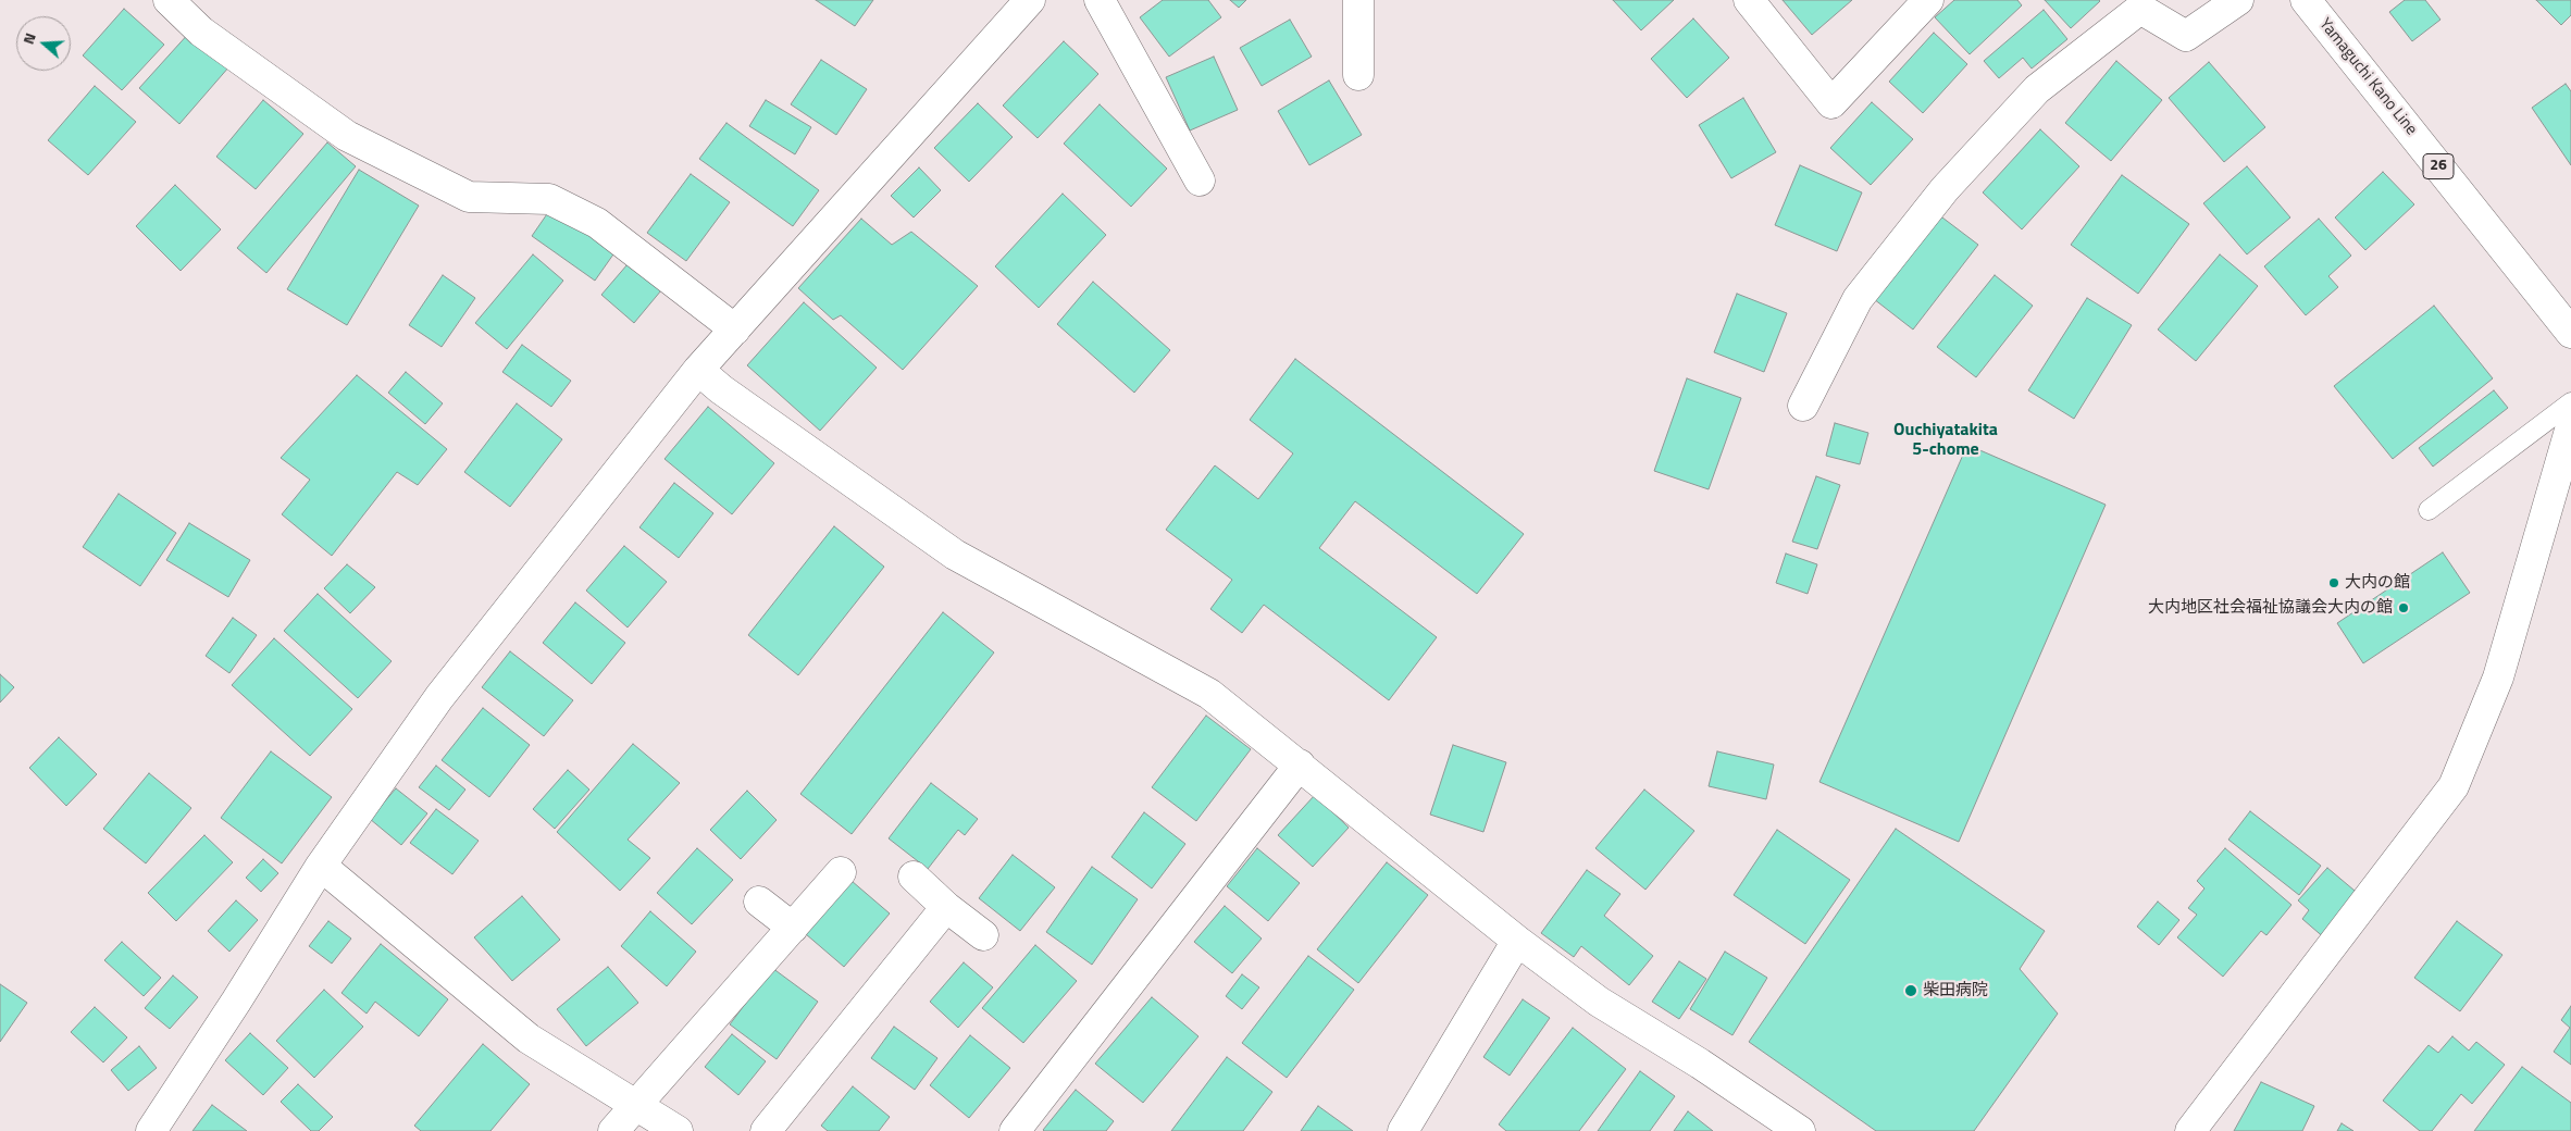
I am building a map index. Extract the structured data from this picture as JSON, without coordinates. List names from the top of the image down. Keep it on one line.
{"streets":{"street":["Yamaguchi Kano Line","26"]},"districts":["Ouchiyatakita 5-chome"],"places":["大内の館","大内地区社会福祉協議会大内の館","柴田病院"],"north":"left"}
